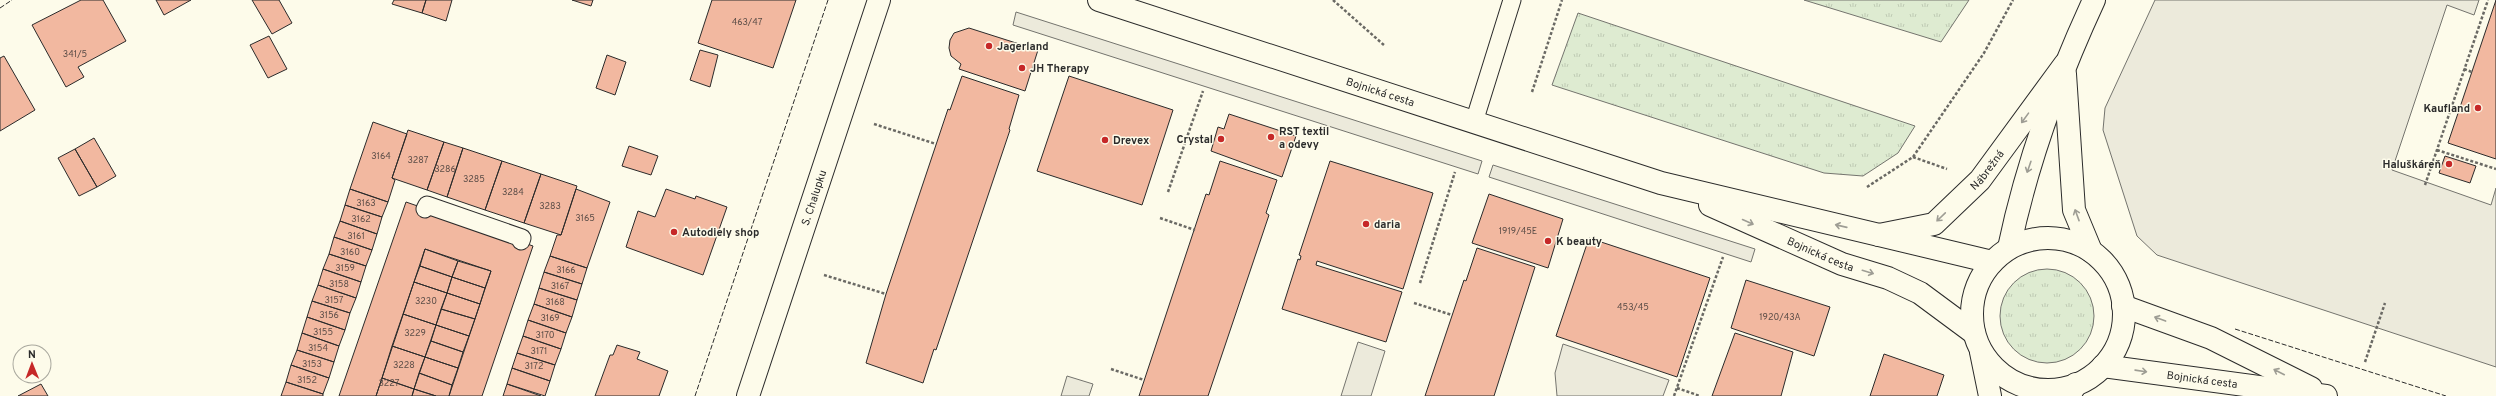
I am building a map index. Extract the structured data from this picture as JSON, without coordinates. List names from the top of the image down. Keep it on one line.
{"streets":{"street":["Bojnická cesta","Nábrežná","S. Chalupku"]},"crossings":[["Bojnická cesta","Nábrežná"]],"places":["Jagerland","JH Therapy","Kaufland","RST textil a odevy","Crystal","Drevex","Haluškáreň","daria","Autodiely shop","K beauty"],"house_numbers":["463/47","341/5","3164","3287","3286","3285","3284","3163","3283","3165","3162","1919/45E","3161","3160","3159","3166","3158","3167","3157","3230","3168","453/45","3156","1920/43A","3169","3155","3229","3170","3154","3171","3153","3228","3172","3152","3227"],"north":"top"}
